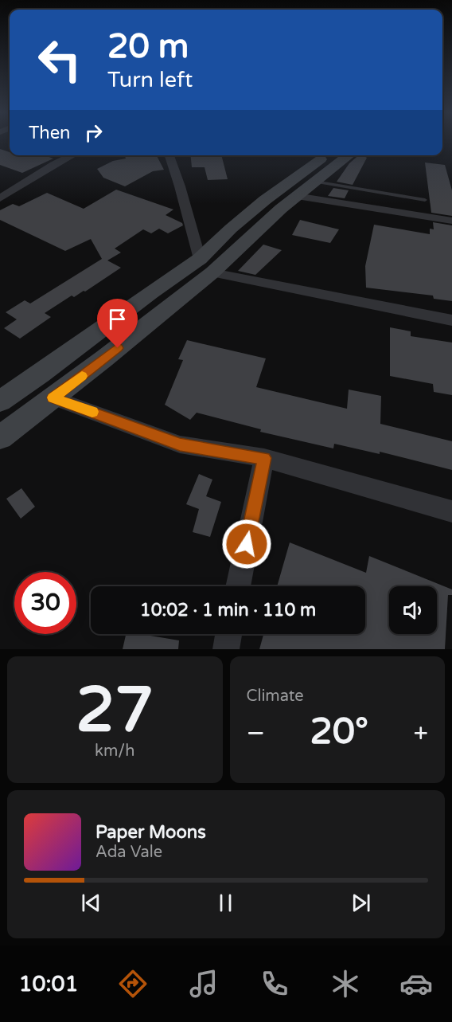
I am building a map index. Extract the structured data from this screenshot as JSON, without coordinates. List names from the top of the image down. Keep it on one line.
{"page":{"turn":["20 m","Turn left"],"then":"Then","limit":"30","trip":"10:02 · 1 min · 110 m","tile":[["27","km/h"],"Climate"],"heat":["−","20°","+"],"song":["Paper Moons","Ada Vale"],"tabs":"10:01"}}
